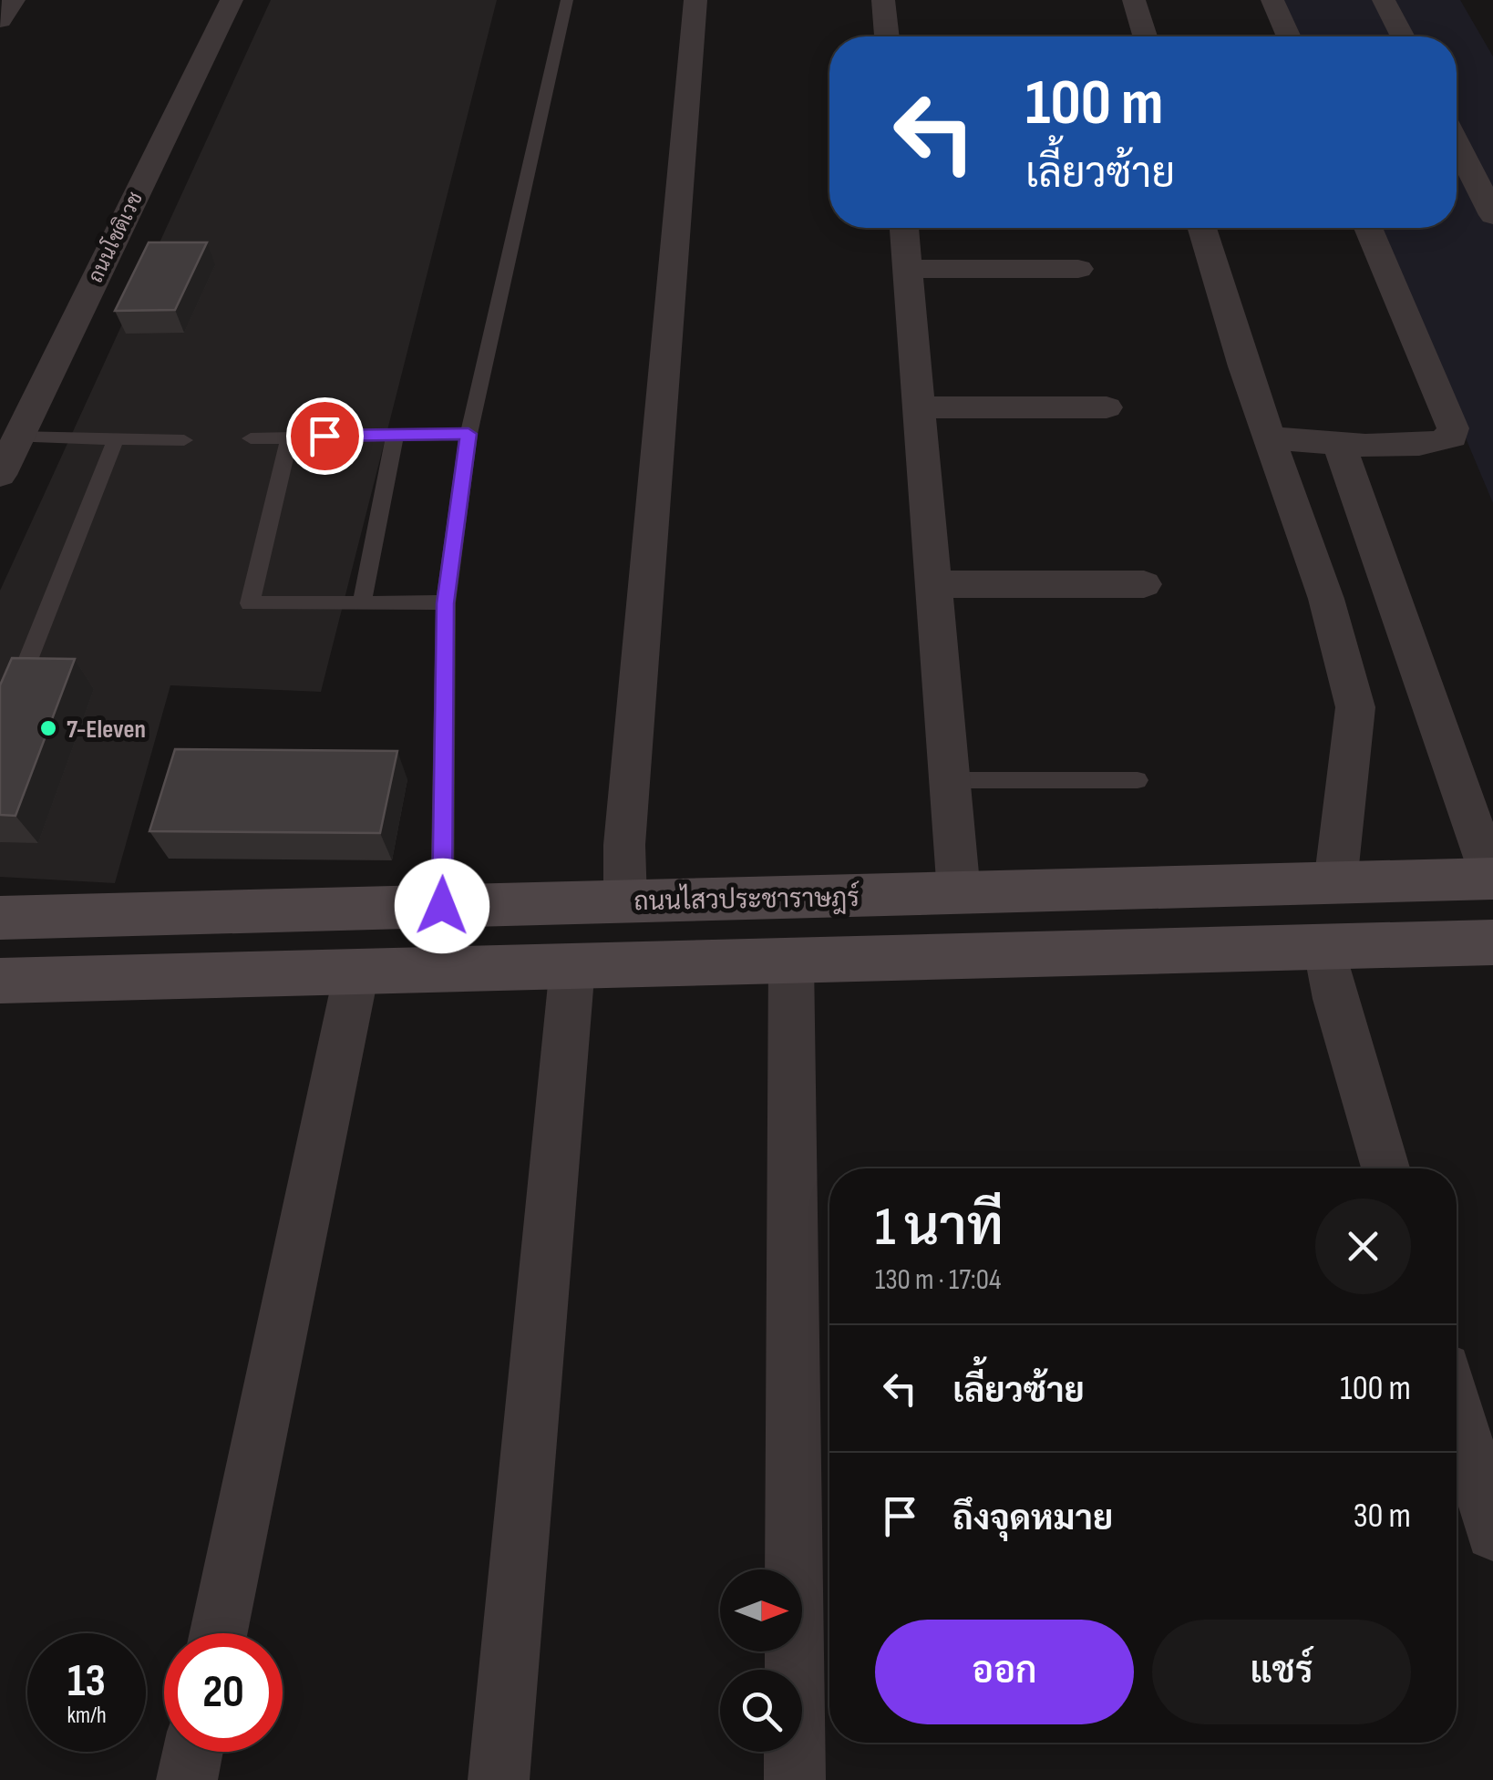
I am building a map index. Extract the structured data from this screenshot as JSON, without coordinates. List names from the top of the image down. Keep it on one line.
{"streets":{"main road":["ถนนไสวประชาราษฎร์"],"street":["ถนนโชติเวช"]},"places":["7-Eleven"],"north":"right","page":{"turn":["100 m","เลี้ยวซ้าย"],"heading":["1 นาที","130 m · 17:04"],"list":[{"name":"เลี้ยวซ้าย","value":"100 m"},{"name":"ถึงจุดหมาย","value":"30 m"}],"buttons":["ออก","แชร์"],"speed":"13 km/h","limit":"20"}}
